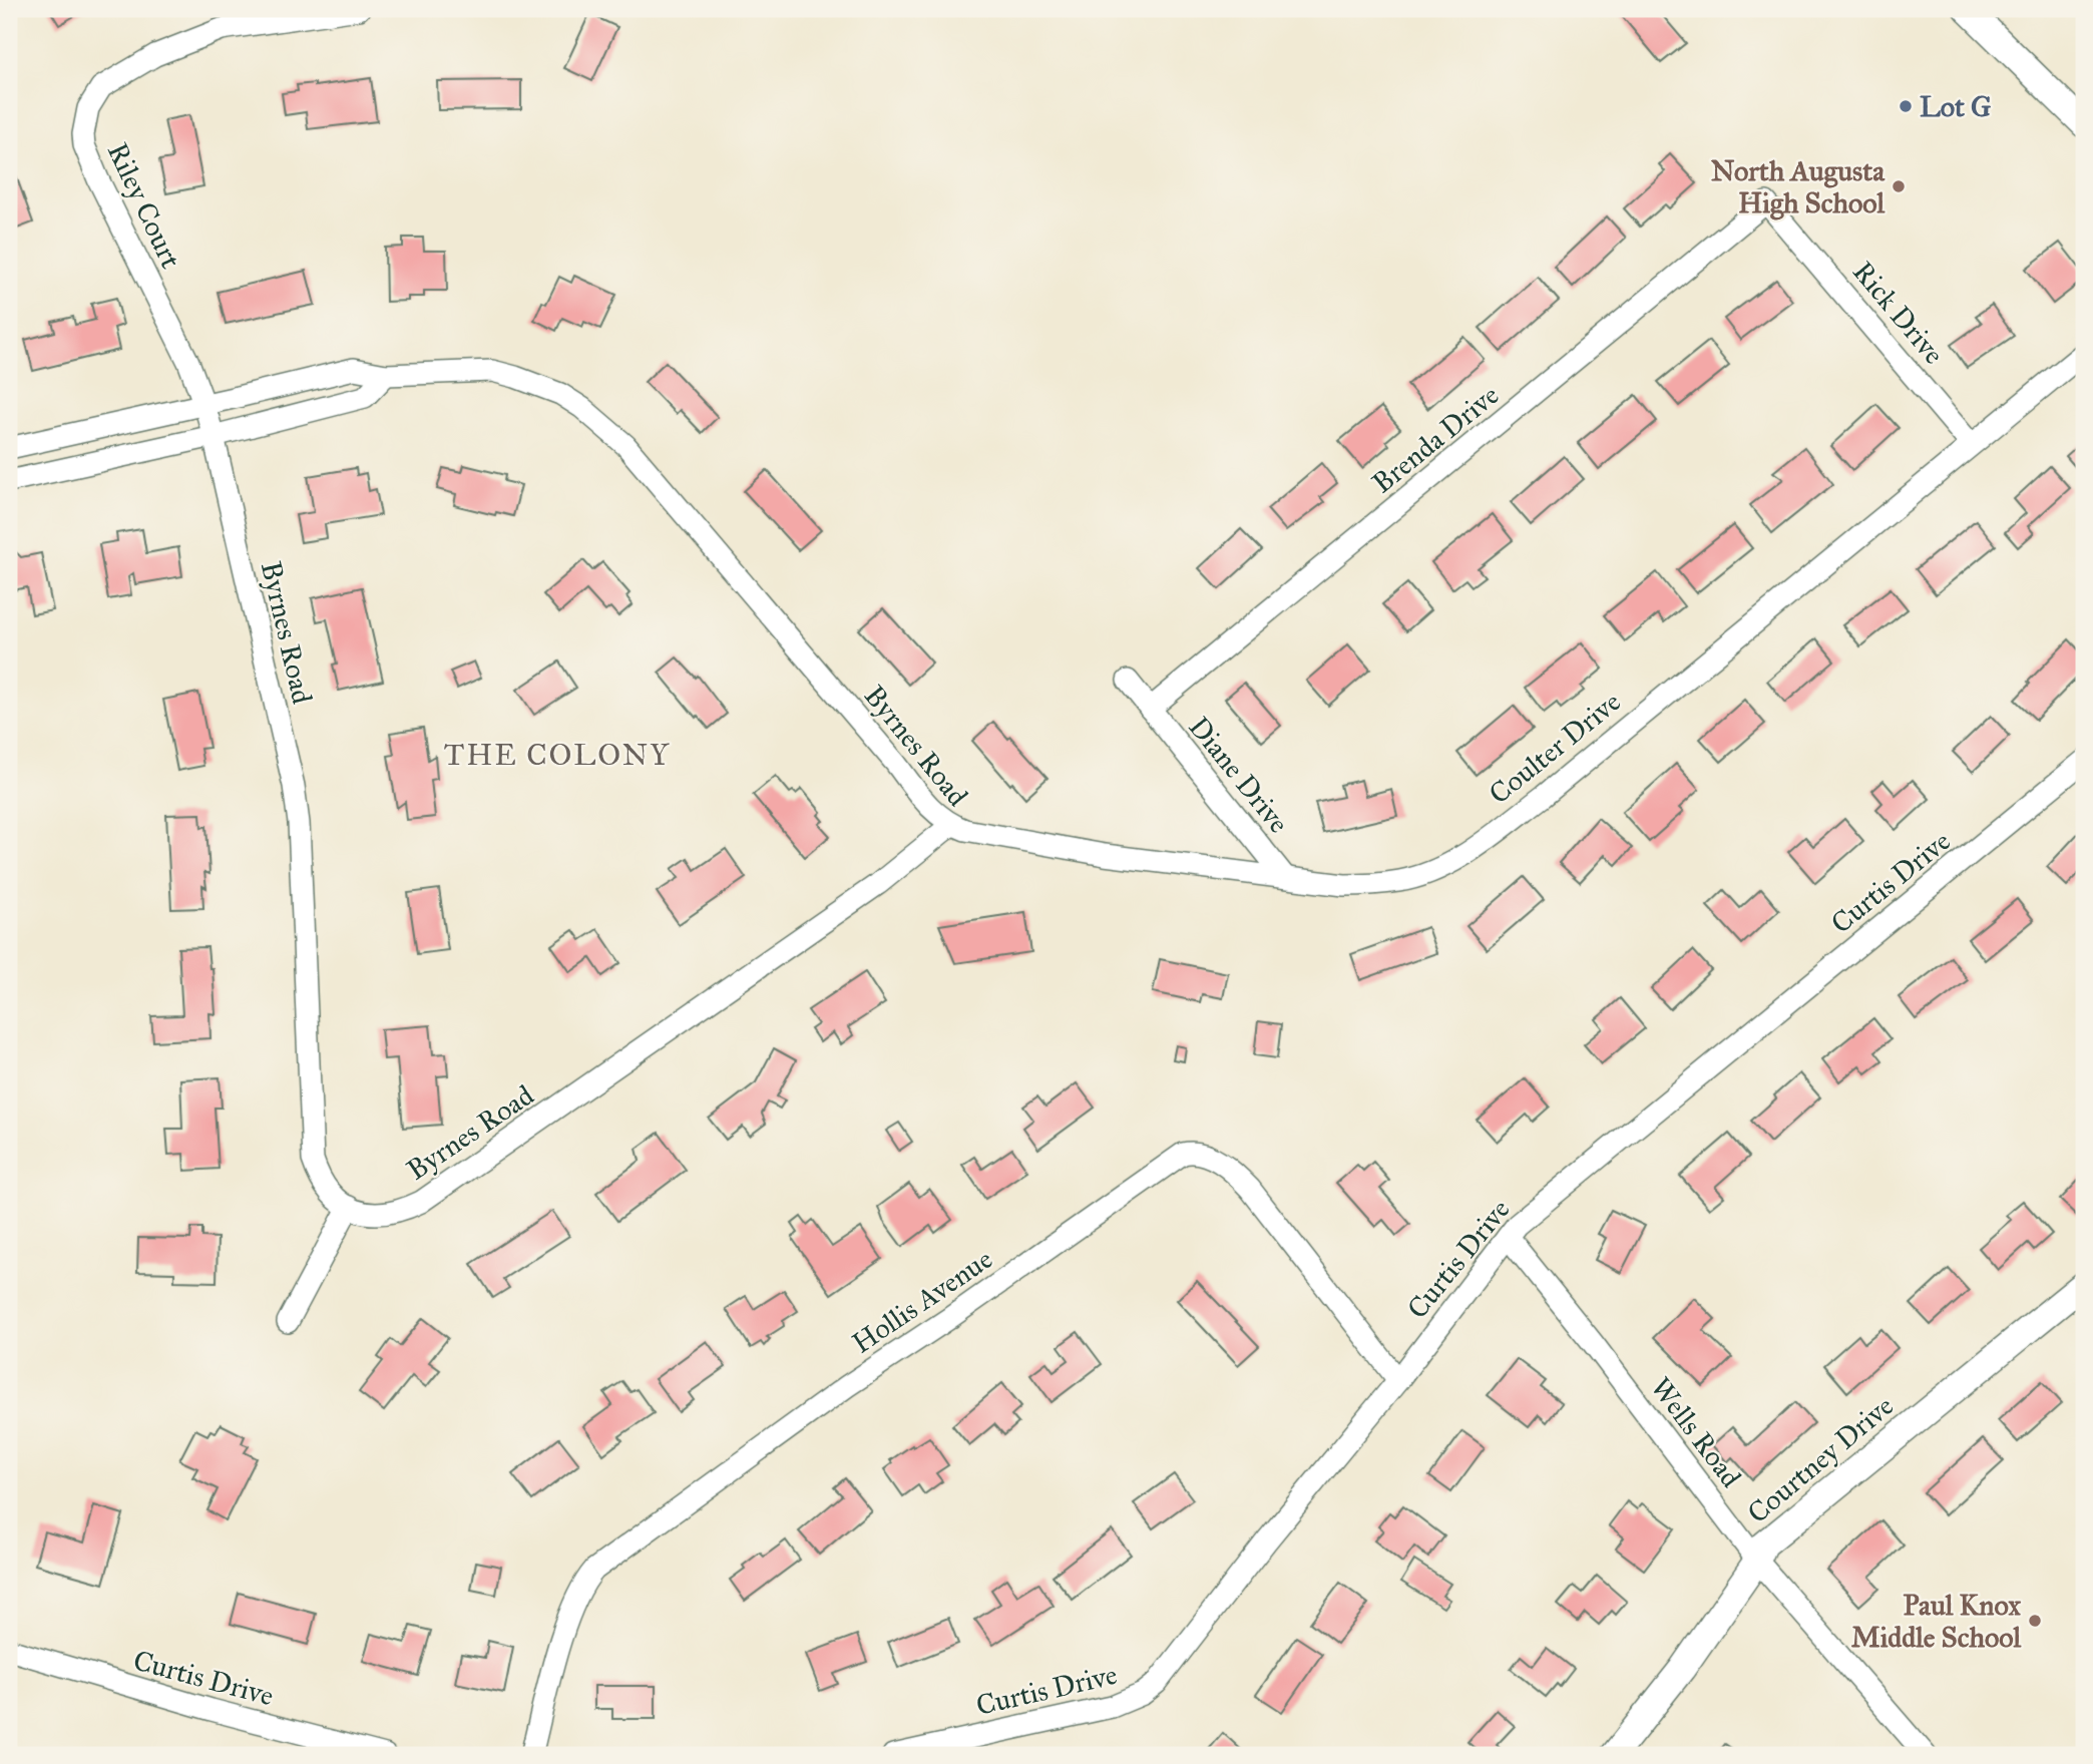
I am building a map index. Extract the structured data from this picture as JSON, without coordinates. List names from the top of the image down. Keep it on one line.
{"streets":{"street":["Riley Court","Rick Drive","Brenda Drive","Byrnes Road","Coulter Drive","Diane Drive","Curtis Drive","Hollis Avenue","Wells Road","Courtney Drive"]},"crossings":[["Riley Court","Byrnes Road"],["Rick Drive","Brenda Drive"],["Rick Drive","Coulter Drive"],["Brenda Drive","Diane Drive"],["Byrnes Road","Coulter Drive"],["Coulter Drive","Diane Drive"],["Curtis Drive","Hollis Avenue"],["Curtis Drive","Wells Road"],["Wells Road","Courtney Drive"]],"districts":["THE COLONY"],"places":["Lot G","North Augusta High School","Paul Knox Middle School"]}
